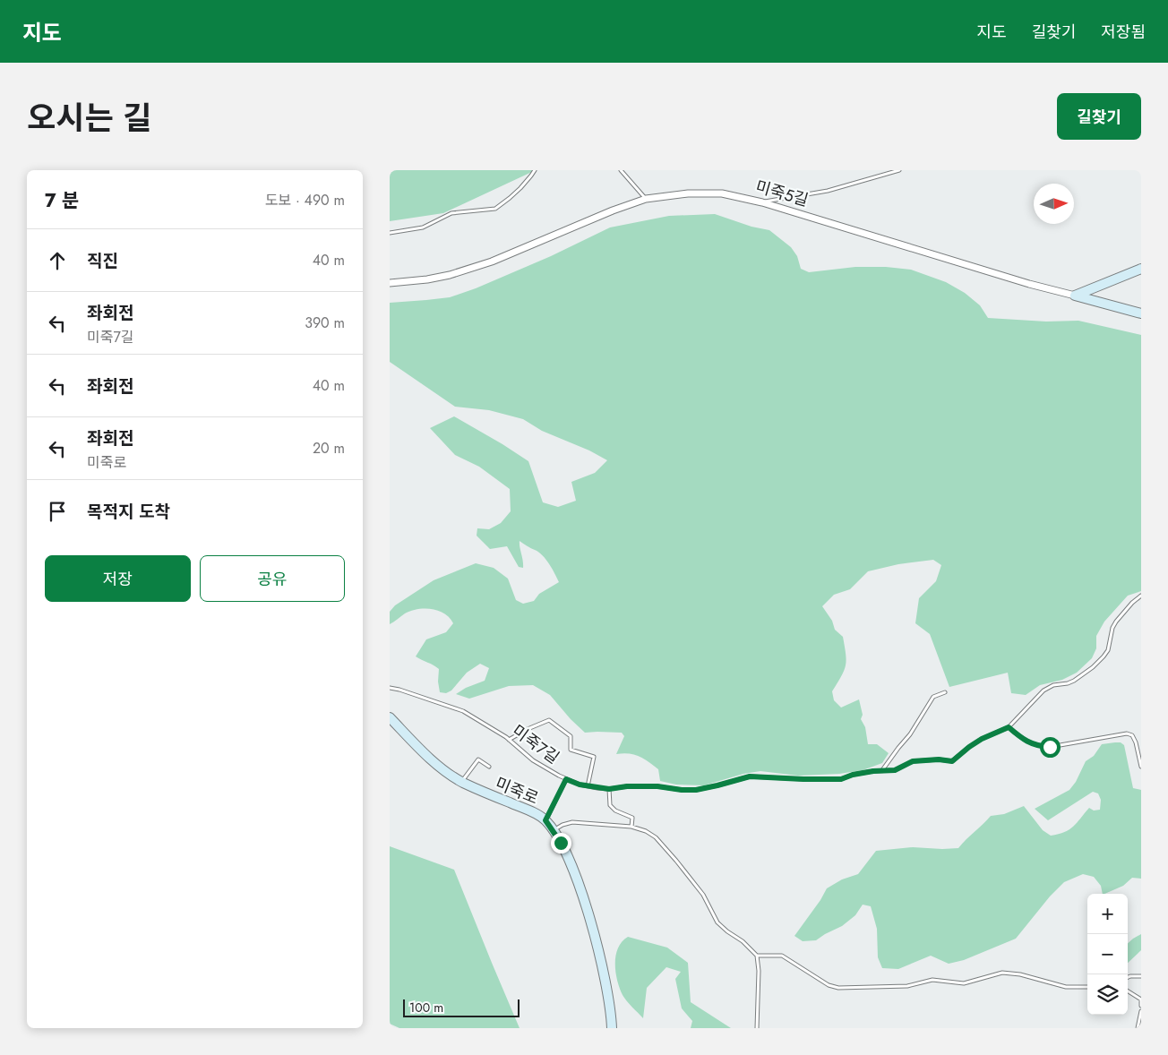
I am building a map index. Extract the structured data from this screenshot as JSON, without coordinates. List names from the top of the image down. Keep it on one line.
{"streets":{"street":["미죽5길","미죽로"],"lane":["미죽7길"]},"scale_bar":"100 m","north":"right","page":{"header":"지도","nav":["지도","길찾기","저장됨"],"title":"오시는 길","buttons":["길찾기",["저장","공유"]],"heading":["7 분","도보 · 490 m"],"list":[["직진","40 m"],["좌회전","미죽7길","390 m"],["좌회전","40 m"],["좌회전","미죽로","20 m"],"목적지 도착"],"map_buttons":["+","−"],"scale":"100 m"}}
